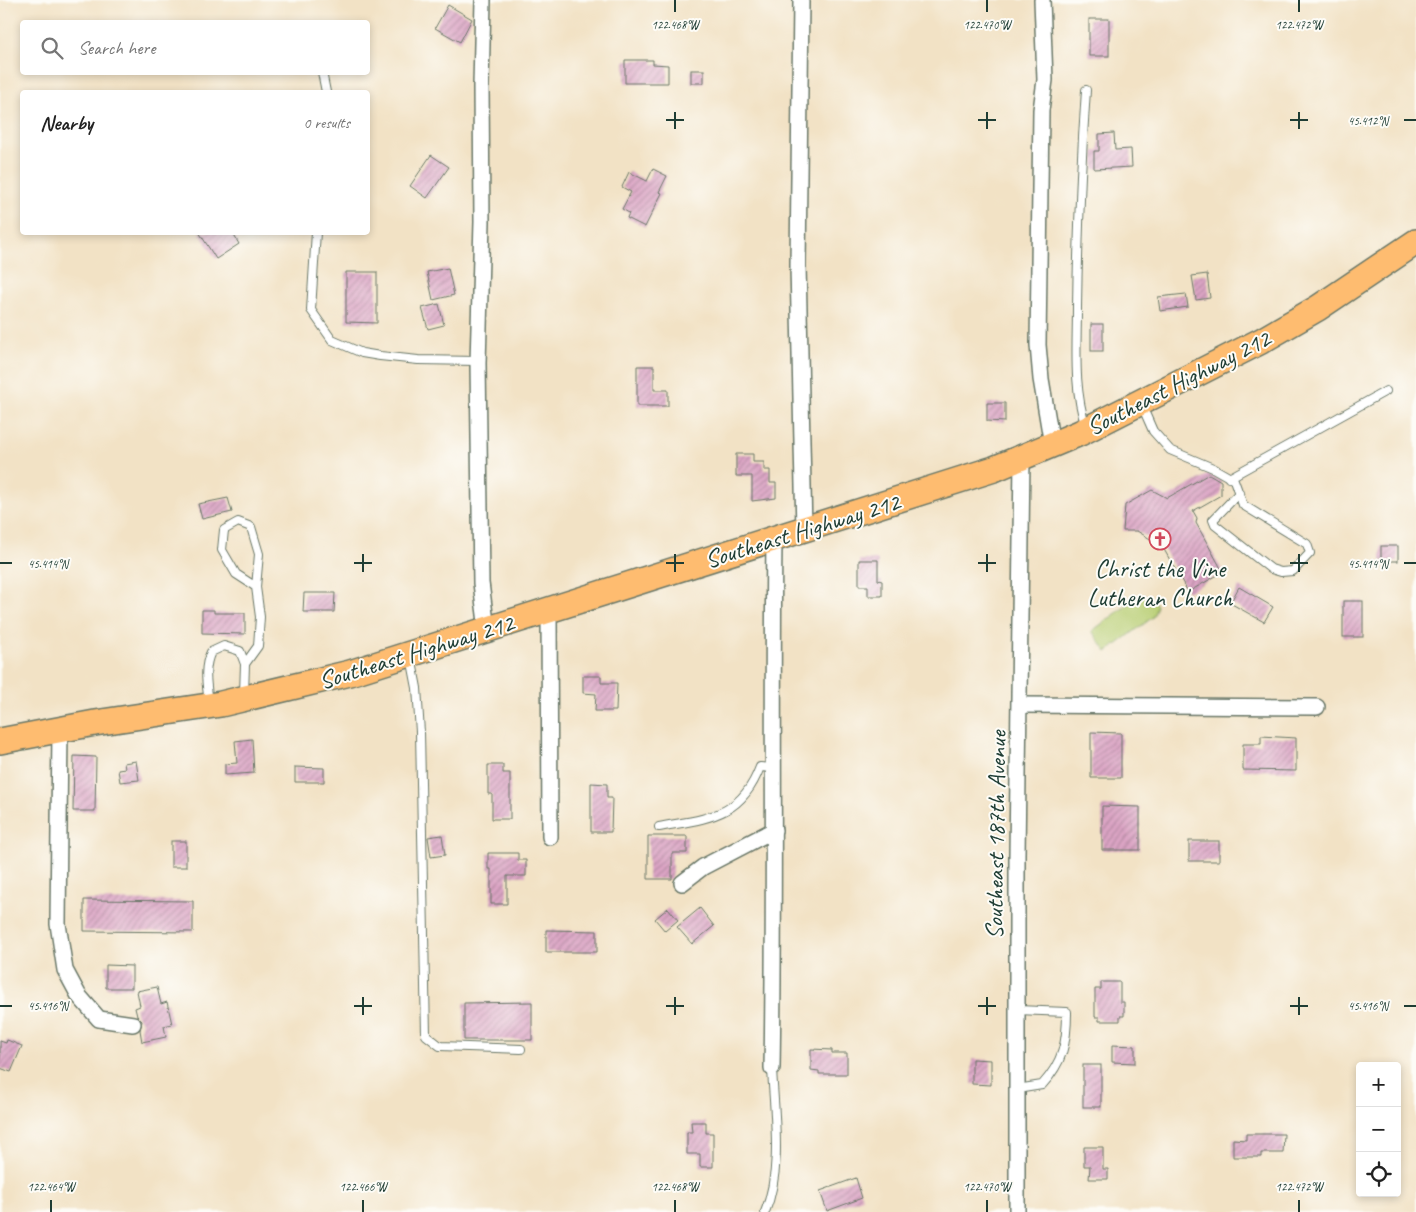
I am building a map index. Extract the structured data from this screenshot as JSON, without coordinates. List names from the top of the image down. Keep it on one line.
{"streets":{"highway":["Southeast Highway 212"],"street":["Southeast 187th Avenue"]},"crossings":[["Southeast Highway 212","Southeast 187th Avenue"]],"places":{"church":["Christ the Vine Lutheran Church"]},"page":{"search":"Search here","heading":["Nearby","0 results"],"map_buttons":["+","−"]},"coordinates":["122.468°W","122.470°W","122.472°W","45.412°N","45.414°N","45.416°N","122.464°W","122.466°W"]}
